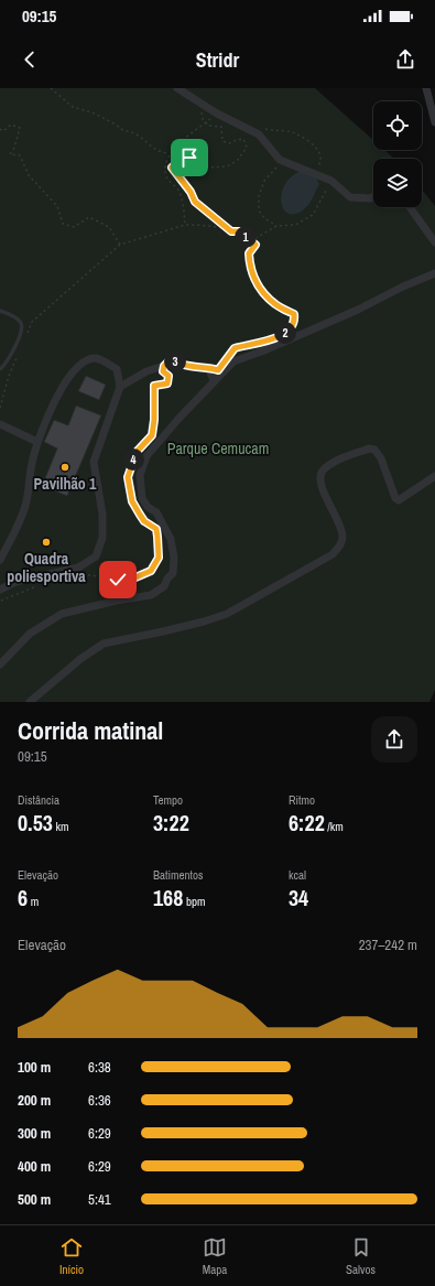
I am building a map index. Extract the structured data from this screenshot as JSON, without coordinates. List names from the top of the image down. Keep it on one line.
{"parks":["Parque Cemucam"],"places":["Pavilhão 1","Quadra poliesportiva"],"page":{"status":"09:15","header":"Stridr","pins":["1","2","3","4"],"heading":["Corrida matinal","09:15"],"stats":[["Distância","0.53 km"],["Tempo","3:22"],["Ritmo","6:22 /km"],["Elevação","6 m"],["Batimentos","168 bpm"],["kcal","34"]],"chart":["Elevação","237–242 m"],"list":[{"name":"100 m","note":"6:38"},{"name":"200 m","note":"6:36"},{"name":"300 m","note":"6:29"},{"name":"400 m","note":"6:29"},{"name":"500 m","note":"5:41"}],"tabs":["Início","Mapa","Salvos"]}}
